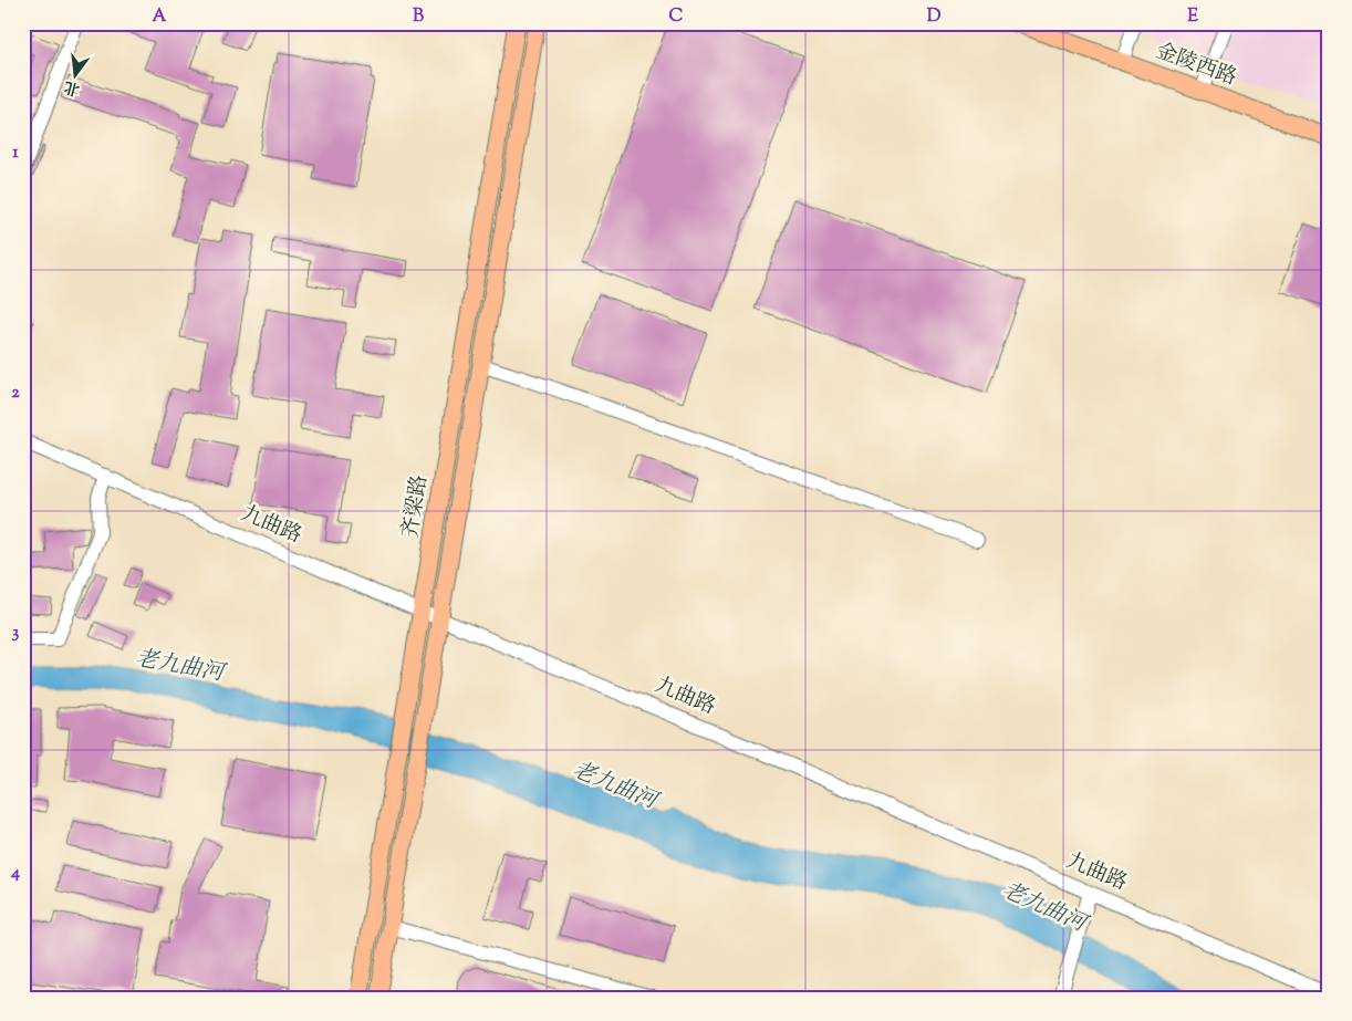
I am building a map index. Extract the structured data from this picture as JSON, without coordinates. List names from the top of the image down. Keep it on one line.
{"streets":{"main road":["金陵西路","齐梁路"],"street":["九曲路"]},"crossings":[["齐梁路","九曲路"]],"water":["老九曲河"],"north":"bottom","grid":{"columns":["A","B","C","D","E"],"rows":["1","2","3","4"]}}
